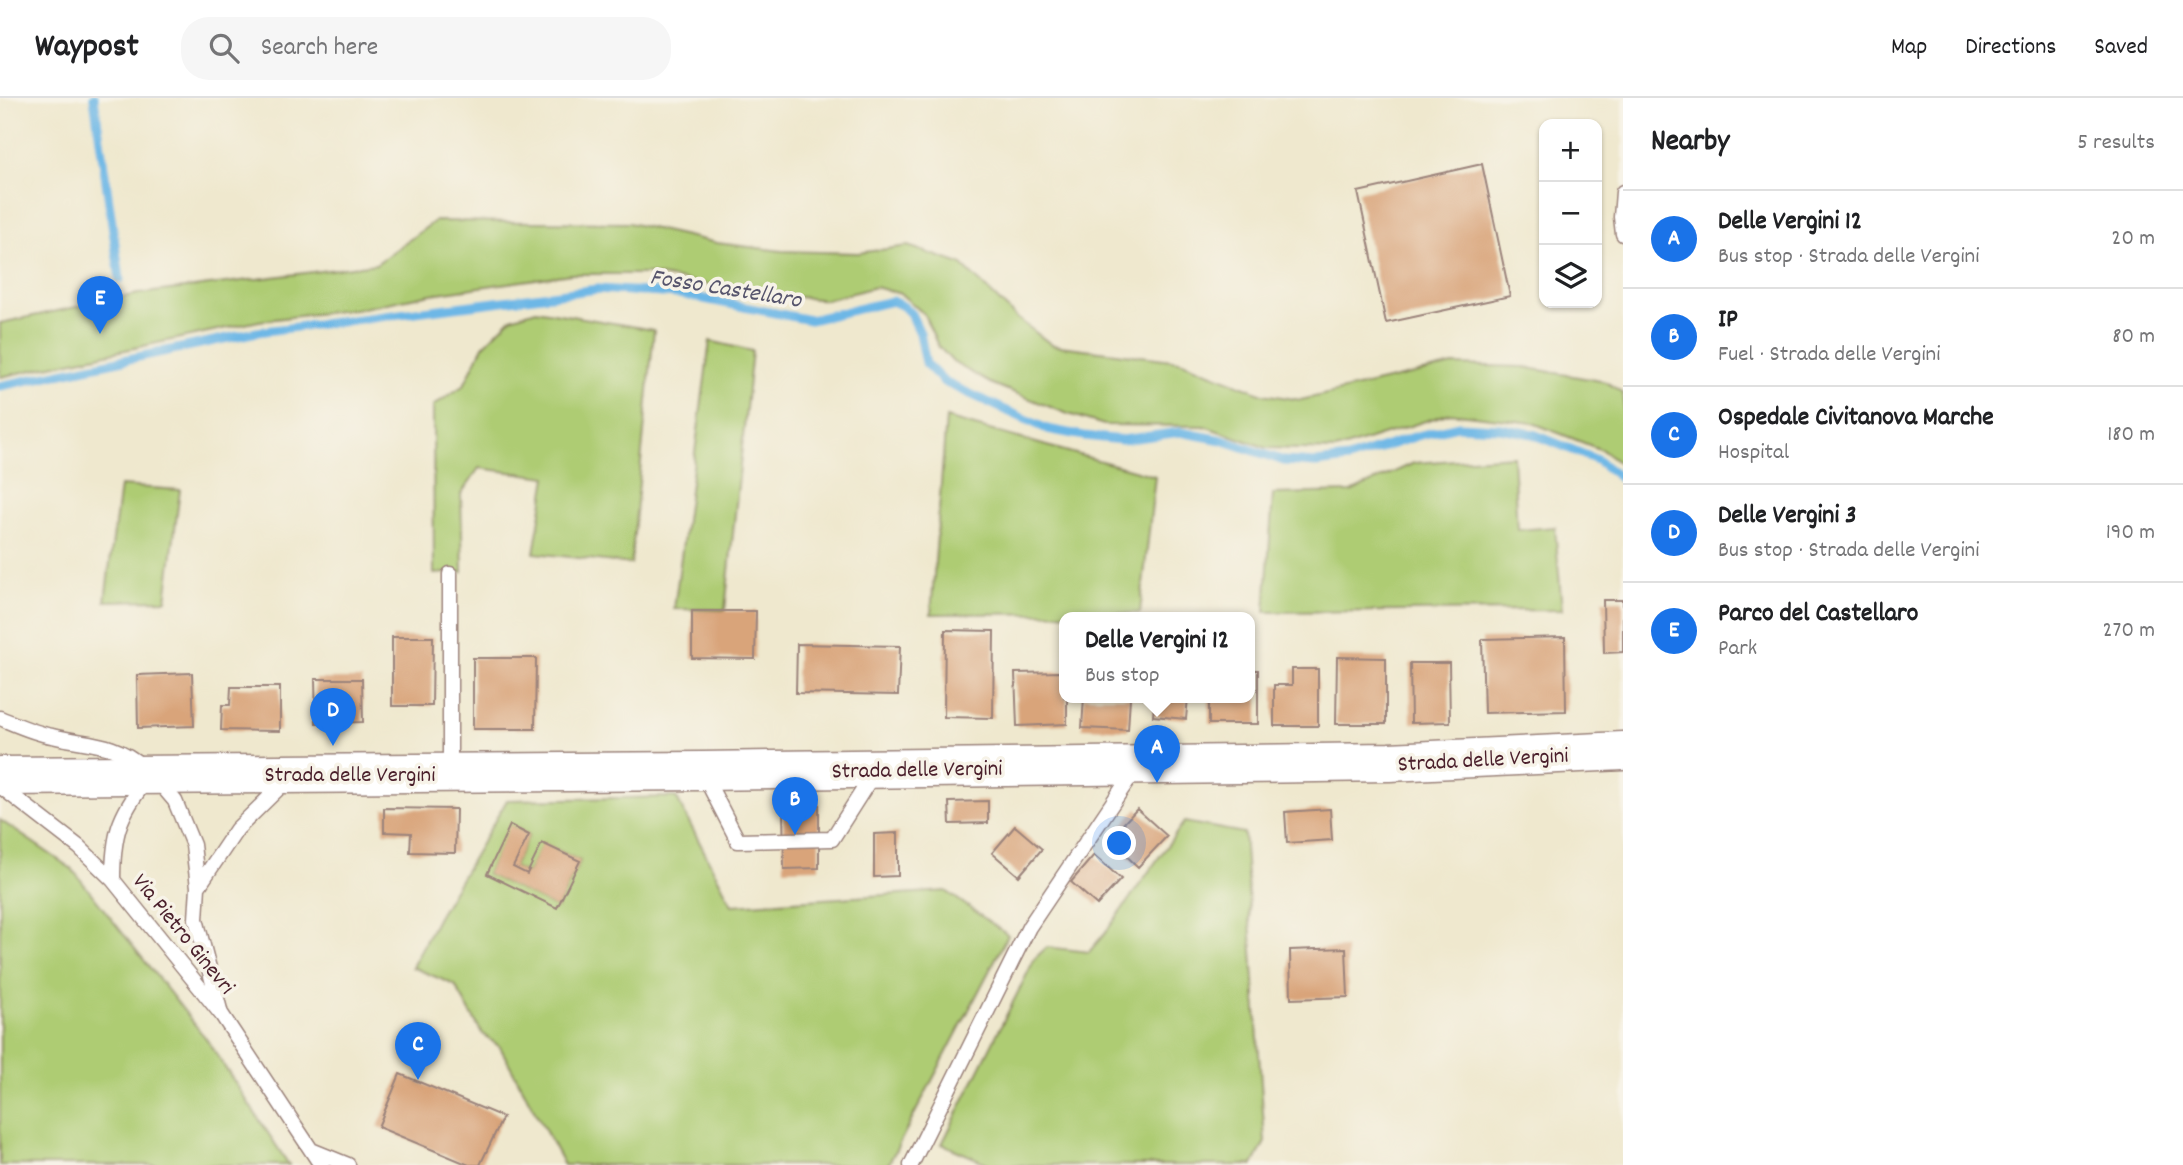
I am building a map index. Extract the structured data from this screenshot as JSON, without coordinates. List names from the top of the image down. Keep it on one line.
{"streets":{"main road":["Strada delle Vergini"],"lane":["Via Pietro Ginevri"]},"crossings":[["Strada delle Vergini","Via Pietro Ginevri"]],"water":["Fosso Castellaro"],"page":{"header":"Waypost","search":"Search here","nav":["Map","Directions","Saved"],"heading":["Nearby","5 results"],"map_buttons":["+","−"],"list":[{"mark":"A","name":"Delle Vergini 12","note":"Bus stop · Strada delle Vergini","value":"20 m"},{"mark":"B","name":"IP","note":"Fuel · Strada delle Vergini","value":"80 m"},{"mark":"C","name":"Ospedale Civitanova Marche","note":"Hospital","value":"180 m"},{"mark":"D","name":"Delle Vergini 3","note":"Bus stop · Strada delle Vergini","value":"190 m"},{"mark":"E","name":"Parco del Castellaro","note":"Park","value":"270 m"}],"pins":["E","D","A","B","C"],"popup":["Delle Vergini 12","Bus stop"]}}
